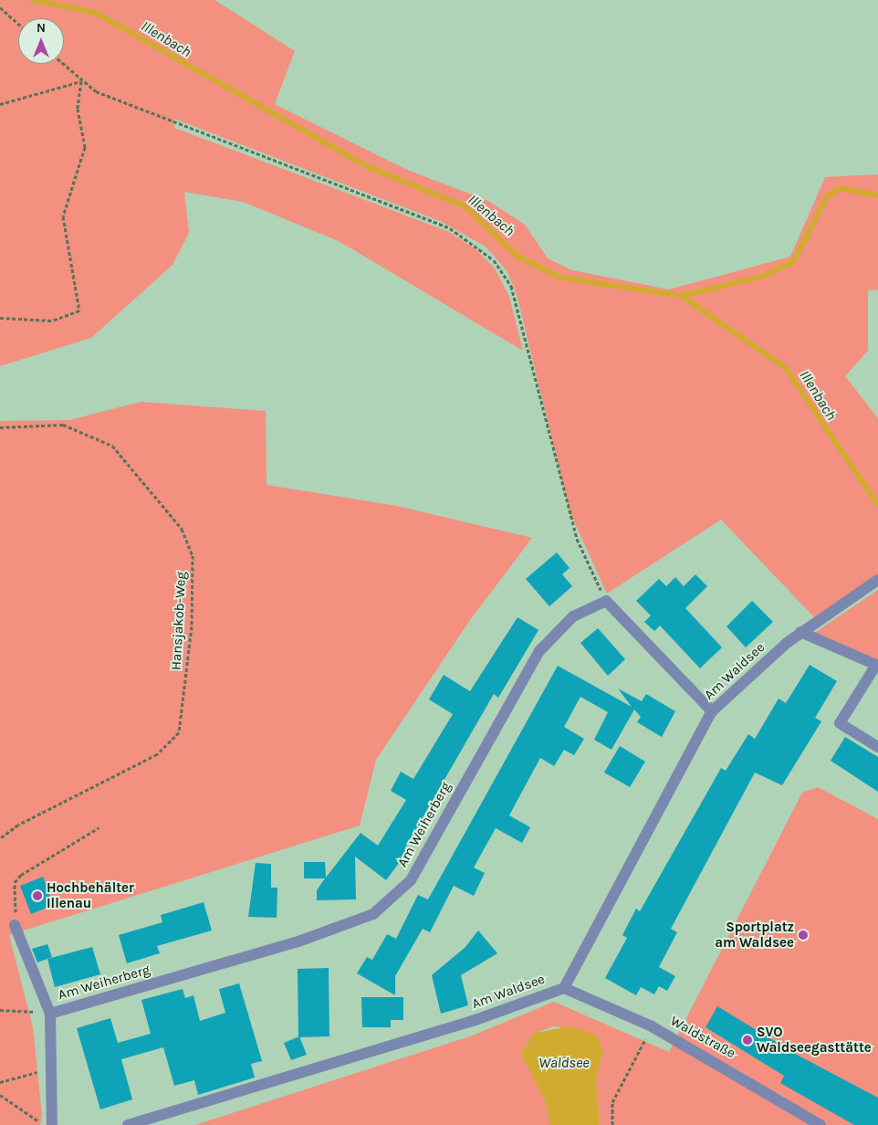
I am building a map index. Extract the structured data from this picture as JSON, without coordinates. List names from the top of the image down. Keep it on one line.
{"streets":{"street":["Am Waldsee","Am Weiherberg","Waldstraße"],"path":["Hansjakob-Weg"]},"crossings":[["Am Waldsee","Waldstraße"]],"water":["Illenbach","Waldsee"],"places":["Hochbehälter Illenau","Sportplatz am Waldsee","SVO Waldseegasttätte"],"north":"top"}
